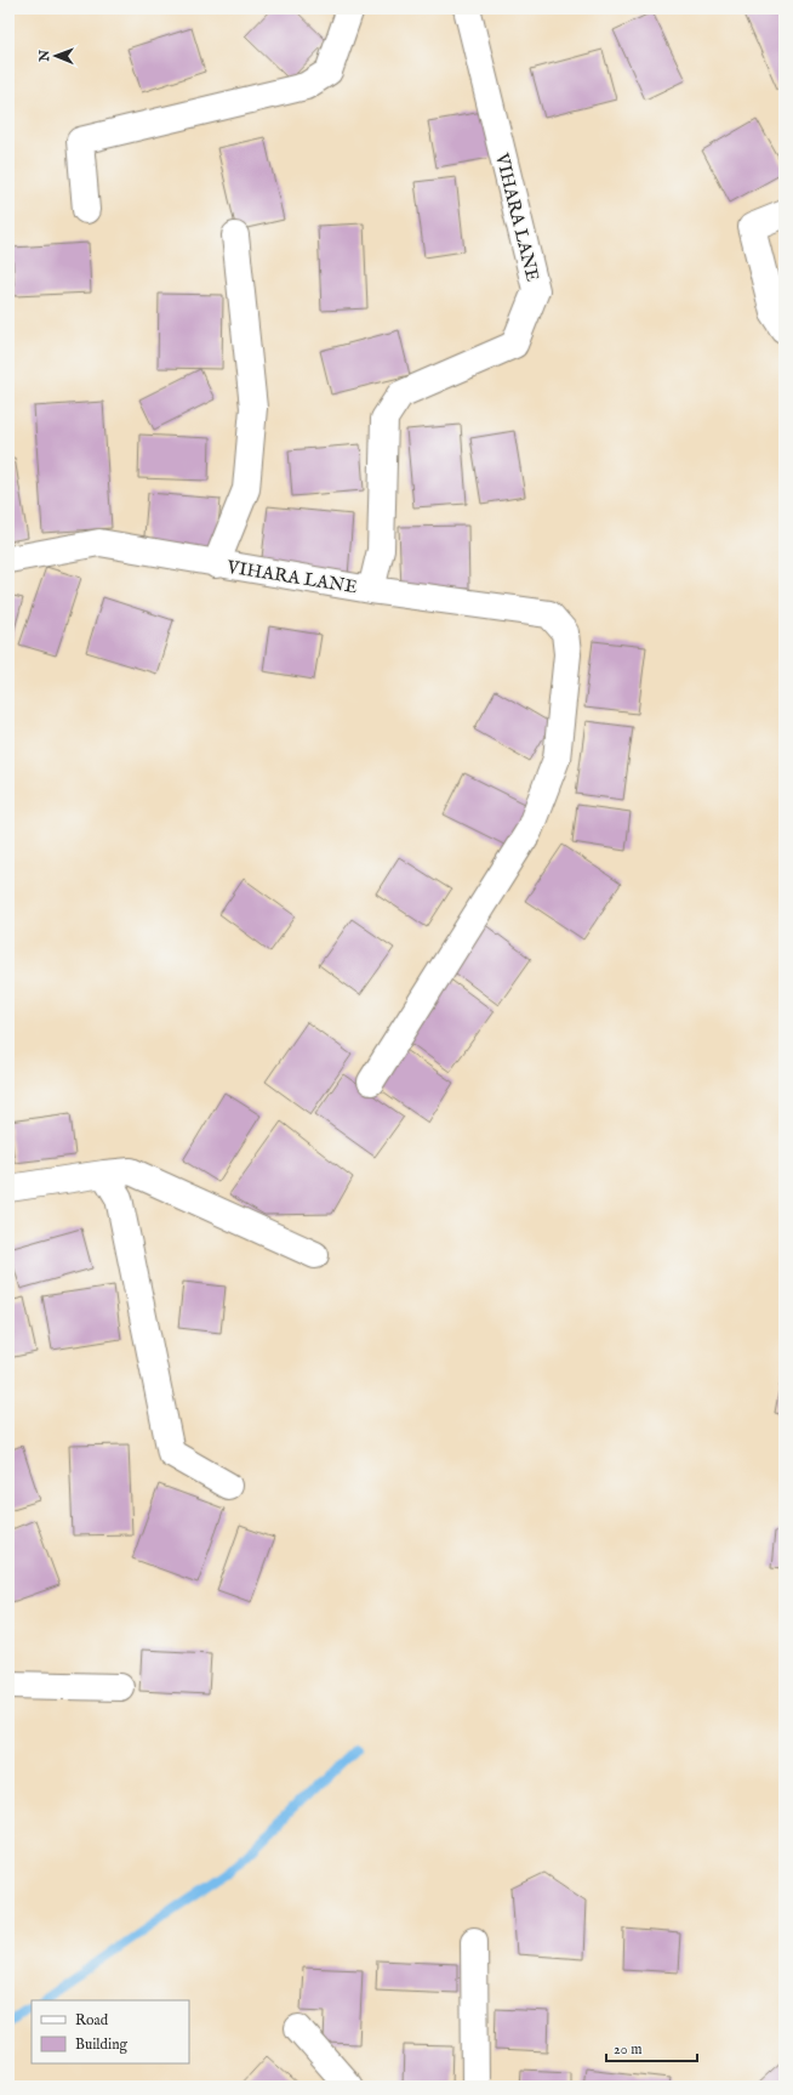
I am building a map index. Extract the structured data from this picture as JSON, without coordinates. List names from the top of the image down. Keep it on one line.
{"streets":{"street":["VIHARA LANE"]},"legend":["Road","Building"],"scale_bar":"20 m","north":"left"}
